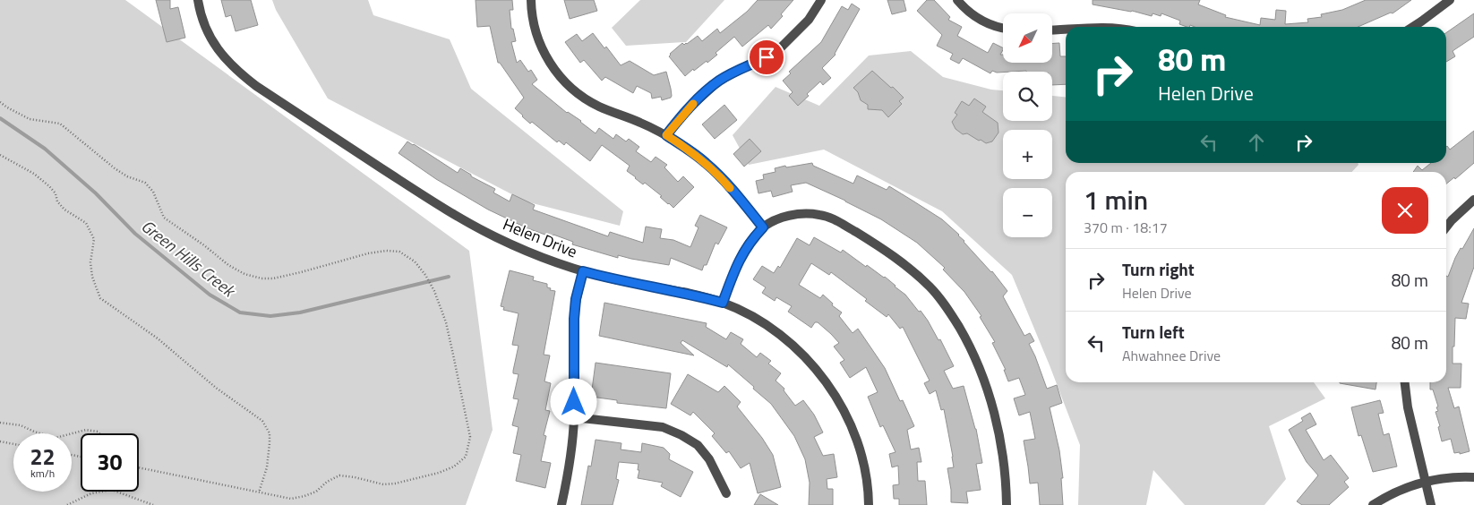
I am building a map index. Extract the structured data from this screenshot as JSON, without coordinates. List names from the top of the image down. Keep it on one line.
{"streets":{"street":["Helen Drive"]},"water":["Green Hills Creek"],"north":"bottom left","page":{"map_buttons":["+","−"],"turn":["80 m","Helen Drive"],"heading":["1 min","370 m · 18:17"],"list":[{"name":"Turn right","note":"Helen Drive","value":"80 m"},{"name":"Turn left","note":"Ahwahnee Drive","value":"80 m"}],"speed":"22 km/h","limit":"30"}}
